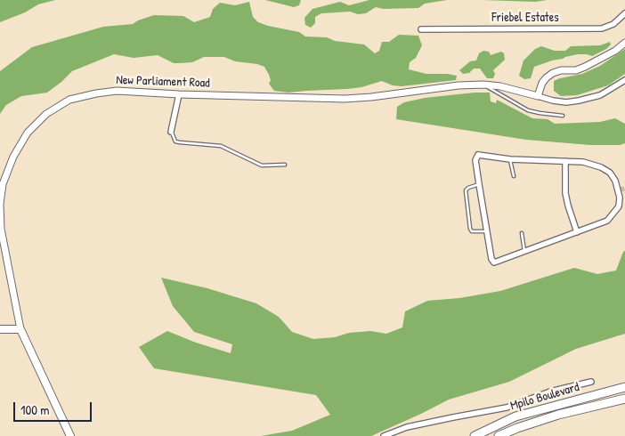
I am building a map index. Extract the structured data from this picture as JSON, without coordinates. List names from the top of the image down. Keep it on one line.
{"streets":{"highway":["Mpilo Boulevard"],"main road":["New Parliament Road"],"street":["Friebel Estates"]},"scale_bar":"100 m"}
